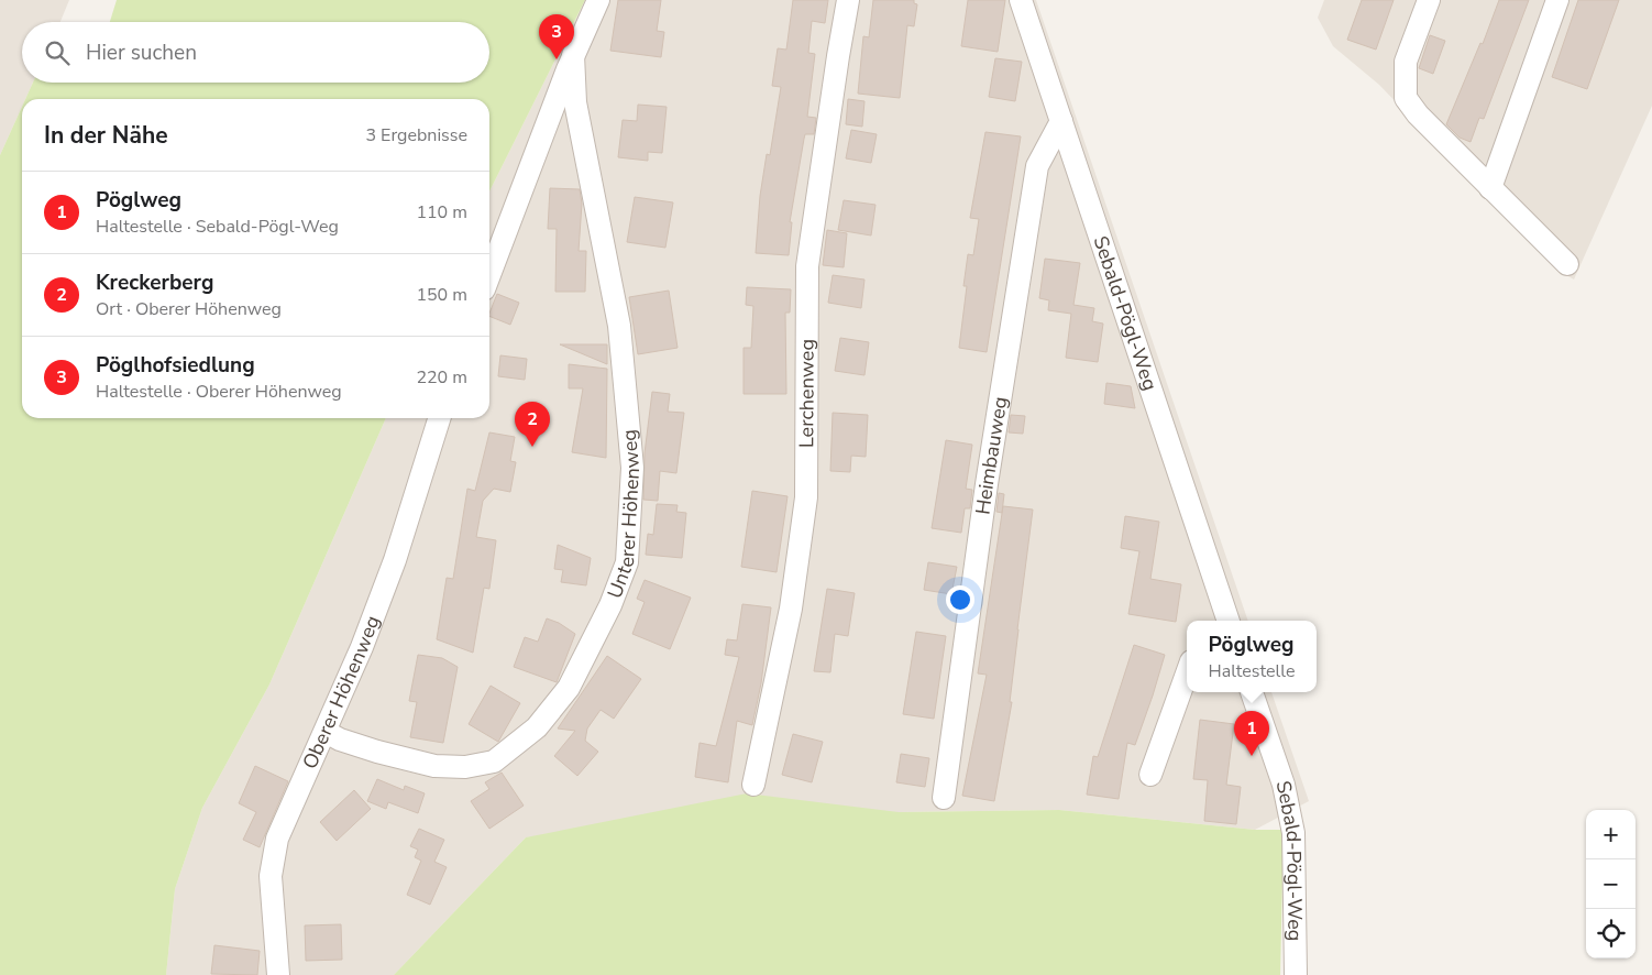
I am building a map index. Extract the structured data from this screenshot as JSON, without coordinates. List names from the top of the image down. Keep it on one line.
{"streets":{"street":["Sebald-Pögl-Weg","Lerchenweg","Heimbauweg","Unterer Höhenweg","Oberer Höhenweg"]},"crossings":[["Sebald-Pögl-Weg","Heimbauweg"],["Unterer Höhenweg","Oberer Höhenweg"]],"page":{"pins":["3","2","1"],"search":"Hier suchen","heading":["In der Nähe","3 Ergebnisse"],"list":[{"mark":"1","name":"Pöglweg","note":"Haltestelle · Sebald-Pögl-Weg","value":"110 m"},{"mark":"2","name":"Kreckerberg","note":"Ort · Oberer Höhenweg","value":"150 m"},{"mark":"3","name":"Pöglhofsiedlung","note":"Haltestelle · Oberer Höhenweg","value":"220 m"}],"popup":["Pöglweg","Haltestelle"],"map_buttons":["+","−"]}}
